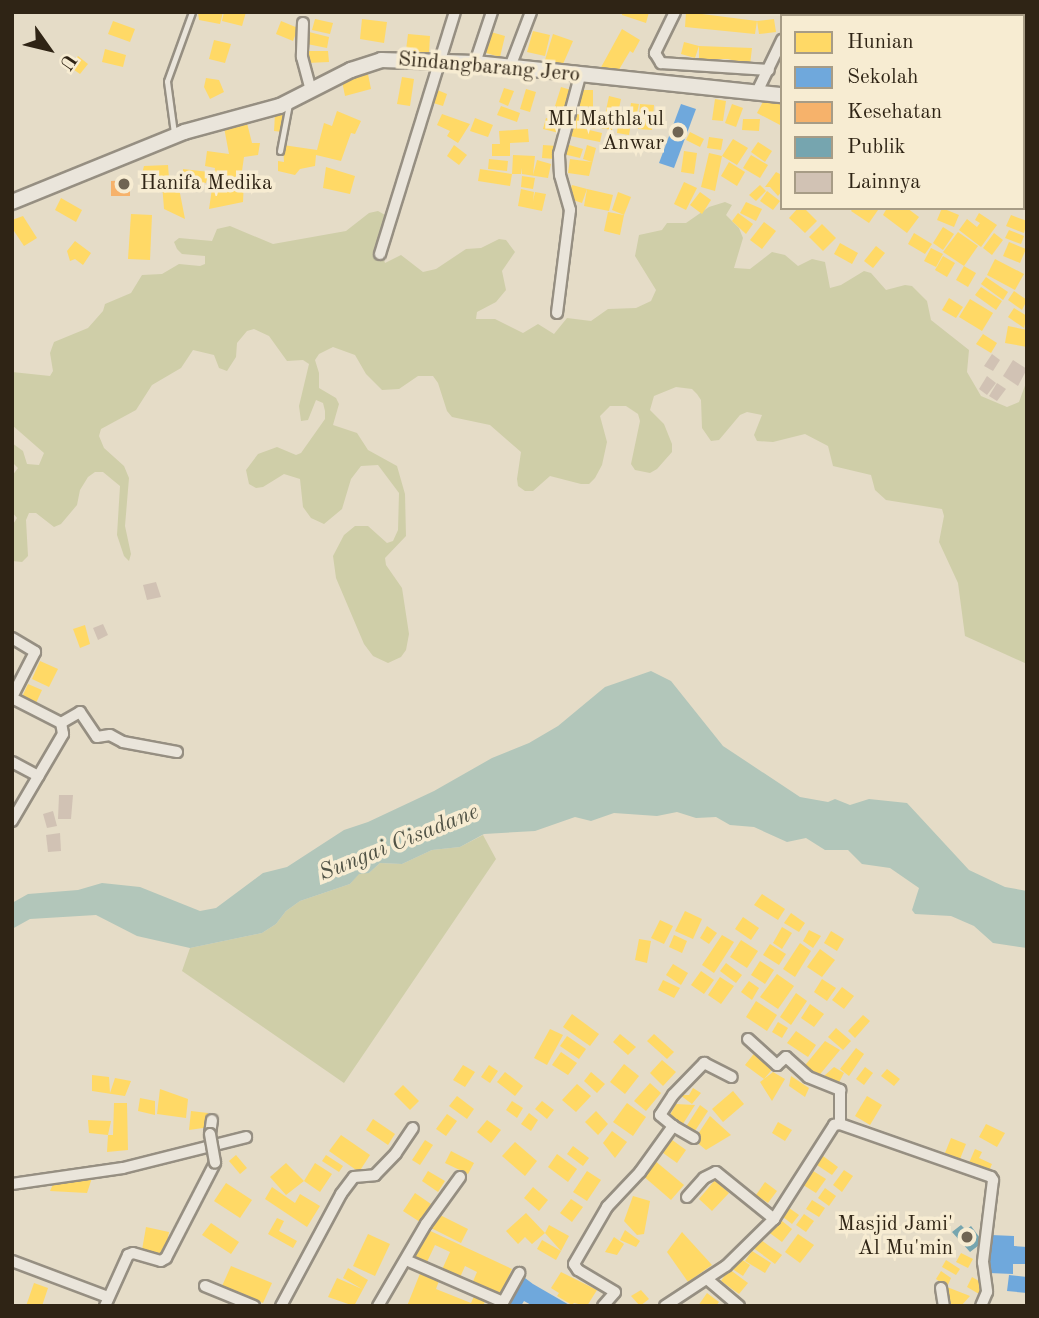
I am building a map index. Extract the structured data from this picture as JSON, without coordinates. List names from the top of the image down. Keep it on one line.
{"streets":{"street":["Sindangbarang Jero"]},"water":["Sungai Cisadane"],"places":["MI Mathla'ul Anwar","Hanifa Medika","Masjid Jami' Al Mu'min"],"legend":["Hunian","Sekolah","Kesehatan","Publik","Lainnya"],"north":"bottom right"}
